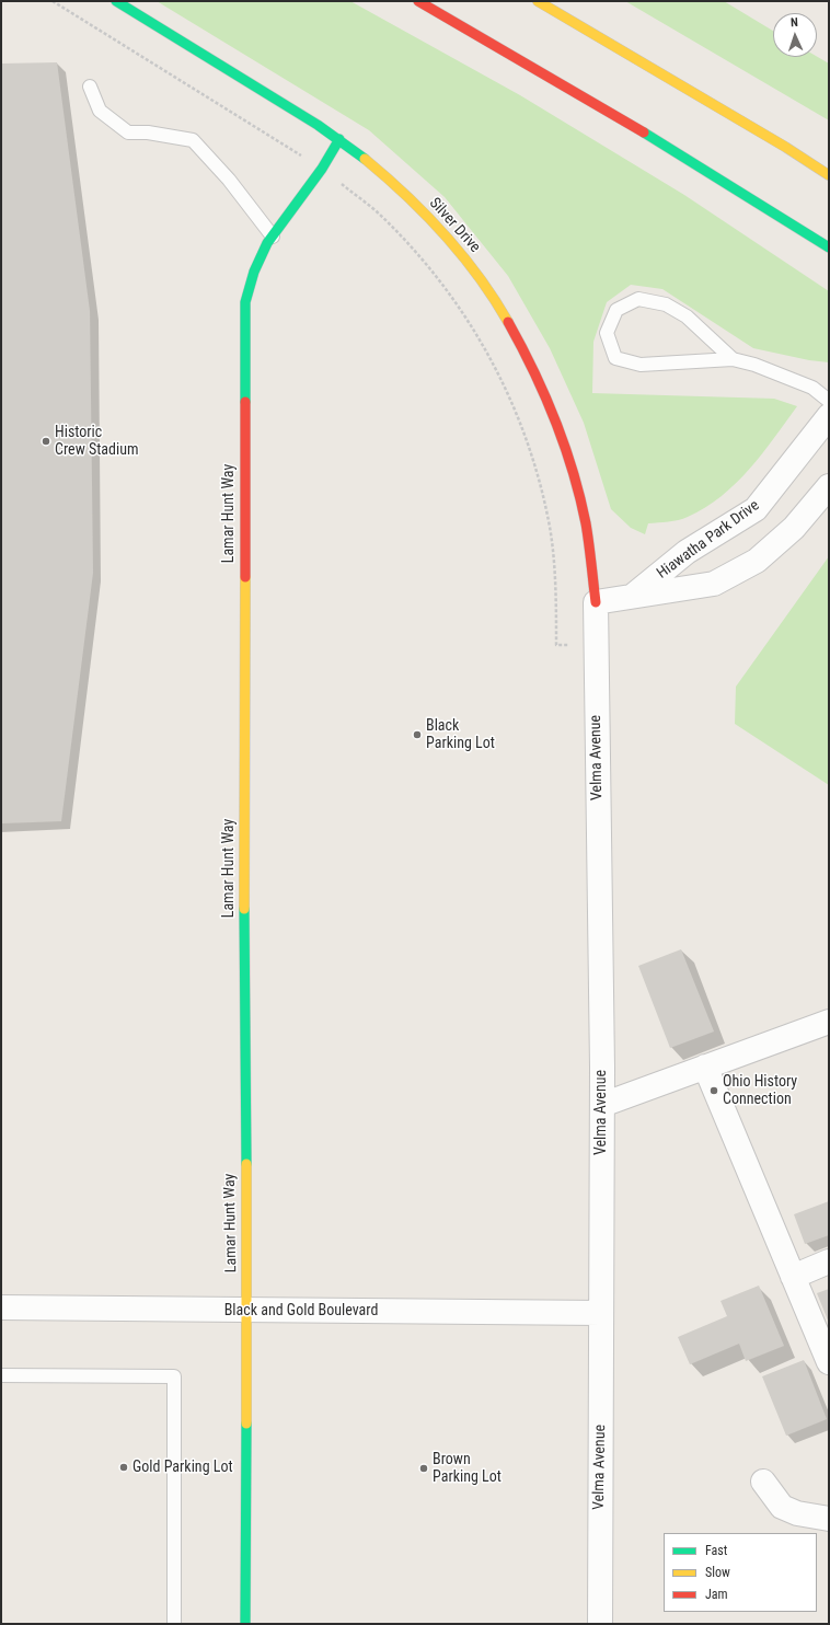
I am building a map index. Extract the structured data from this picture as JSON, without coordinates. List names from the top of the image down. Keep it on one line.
{"streets":{"main road":["Silver Drive","Lamar Hunt Way"],"street":["Hiawatha Park Drive","Velma Avenue","Black and Gold Boulevard"]},"crossings":[["Silver Drive","Lamar Hunt Way"],["Silver Drive","Hiawatha Park Drive"],["Silver Drive","Velma Avenue"],["Lamar Hunt Way","Black and Gold Boulevard"],["Hiawatha Park Drive","Velma Avenue"],["Velma Avenue","Black and Gold Boulevard"]],"places":["Historic Crew Stadium","Black Parking Lot","Ohio History Connection","Gold Parking Lot","Brown Parking Lot"],"legend":["Fast","Slow","Jam"],"north":"top"}
